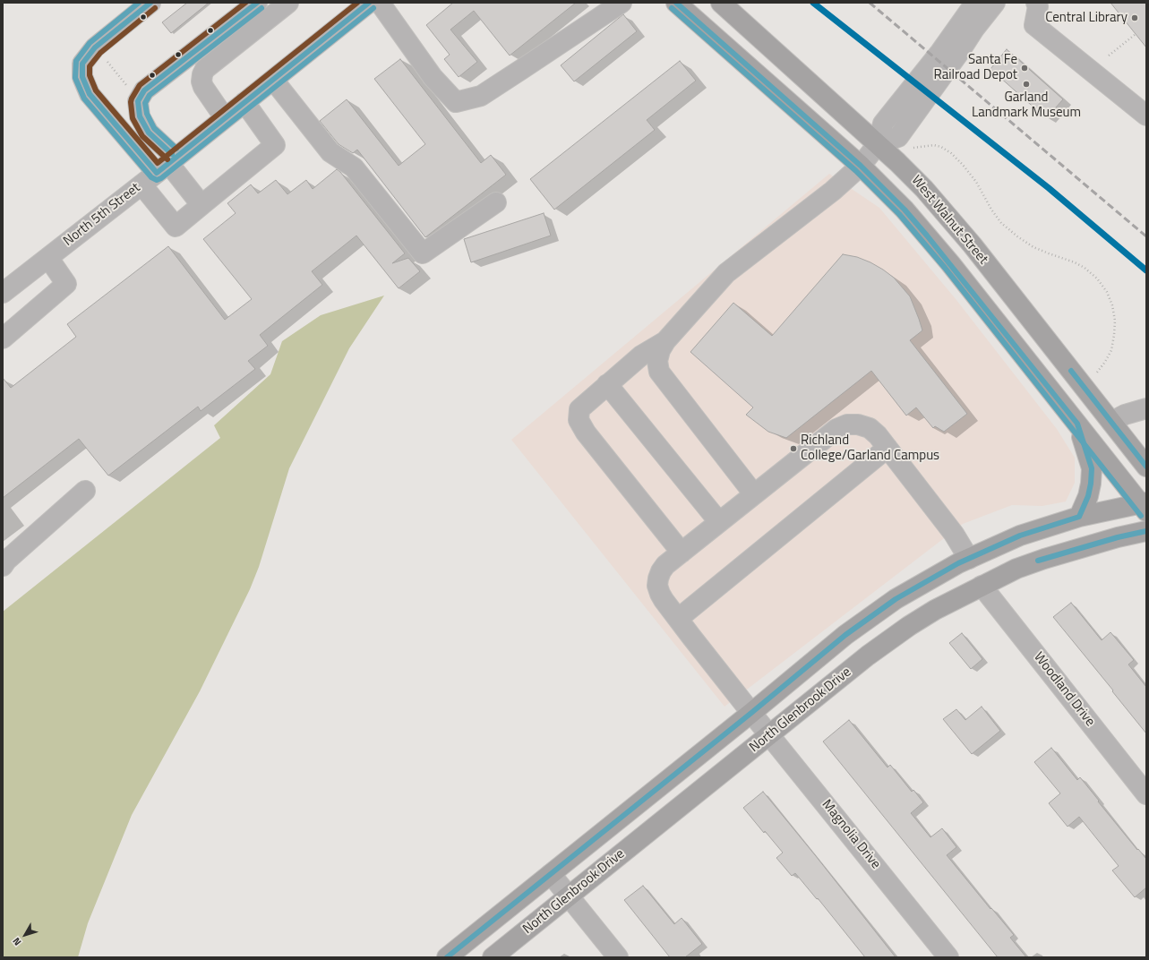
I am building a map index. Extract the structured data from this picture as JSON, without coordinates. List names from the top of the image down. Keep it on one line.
{"streets":{"main road":["West Walnut Street","North Glenbrook Drive"],"street":["North 5th Street","Woodland Drive","Magnolia Drive"]},"crossings":[["West Walnut Street","North Glenbrook Drive"],["Woodland Drive","North Glenbrook Drive"],["North Glenbrook Drive","Magnolia Drive"]],"places":["Central Library","Santa Fe Railroad Depot","Garland Landmark Museum","Richland College/Garland Campus"],"north":"bottom left"}
